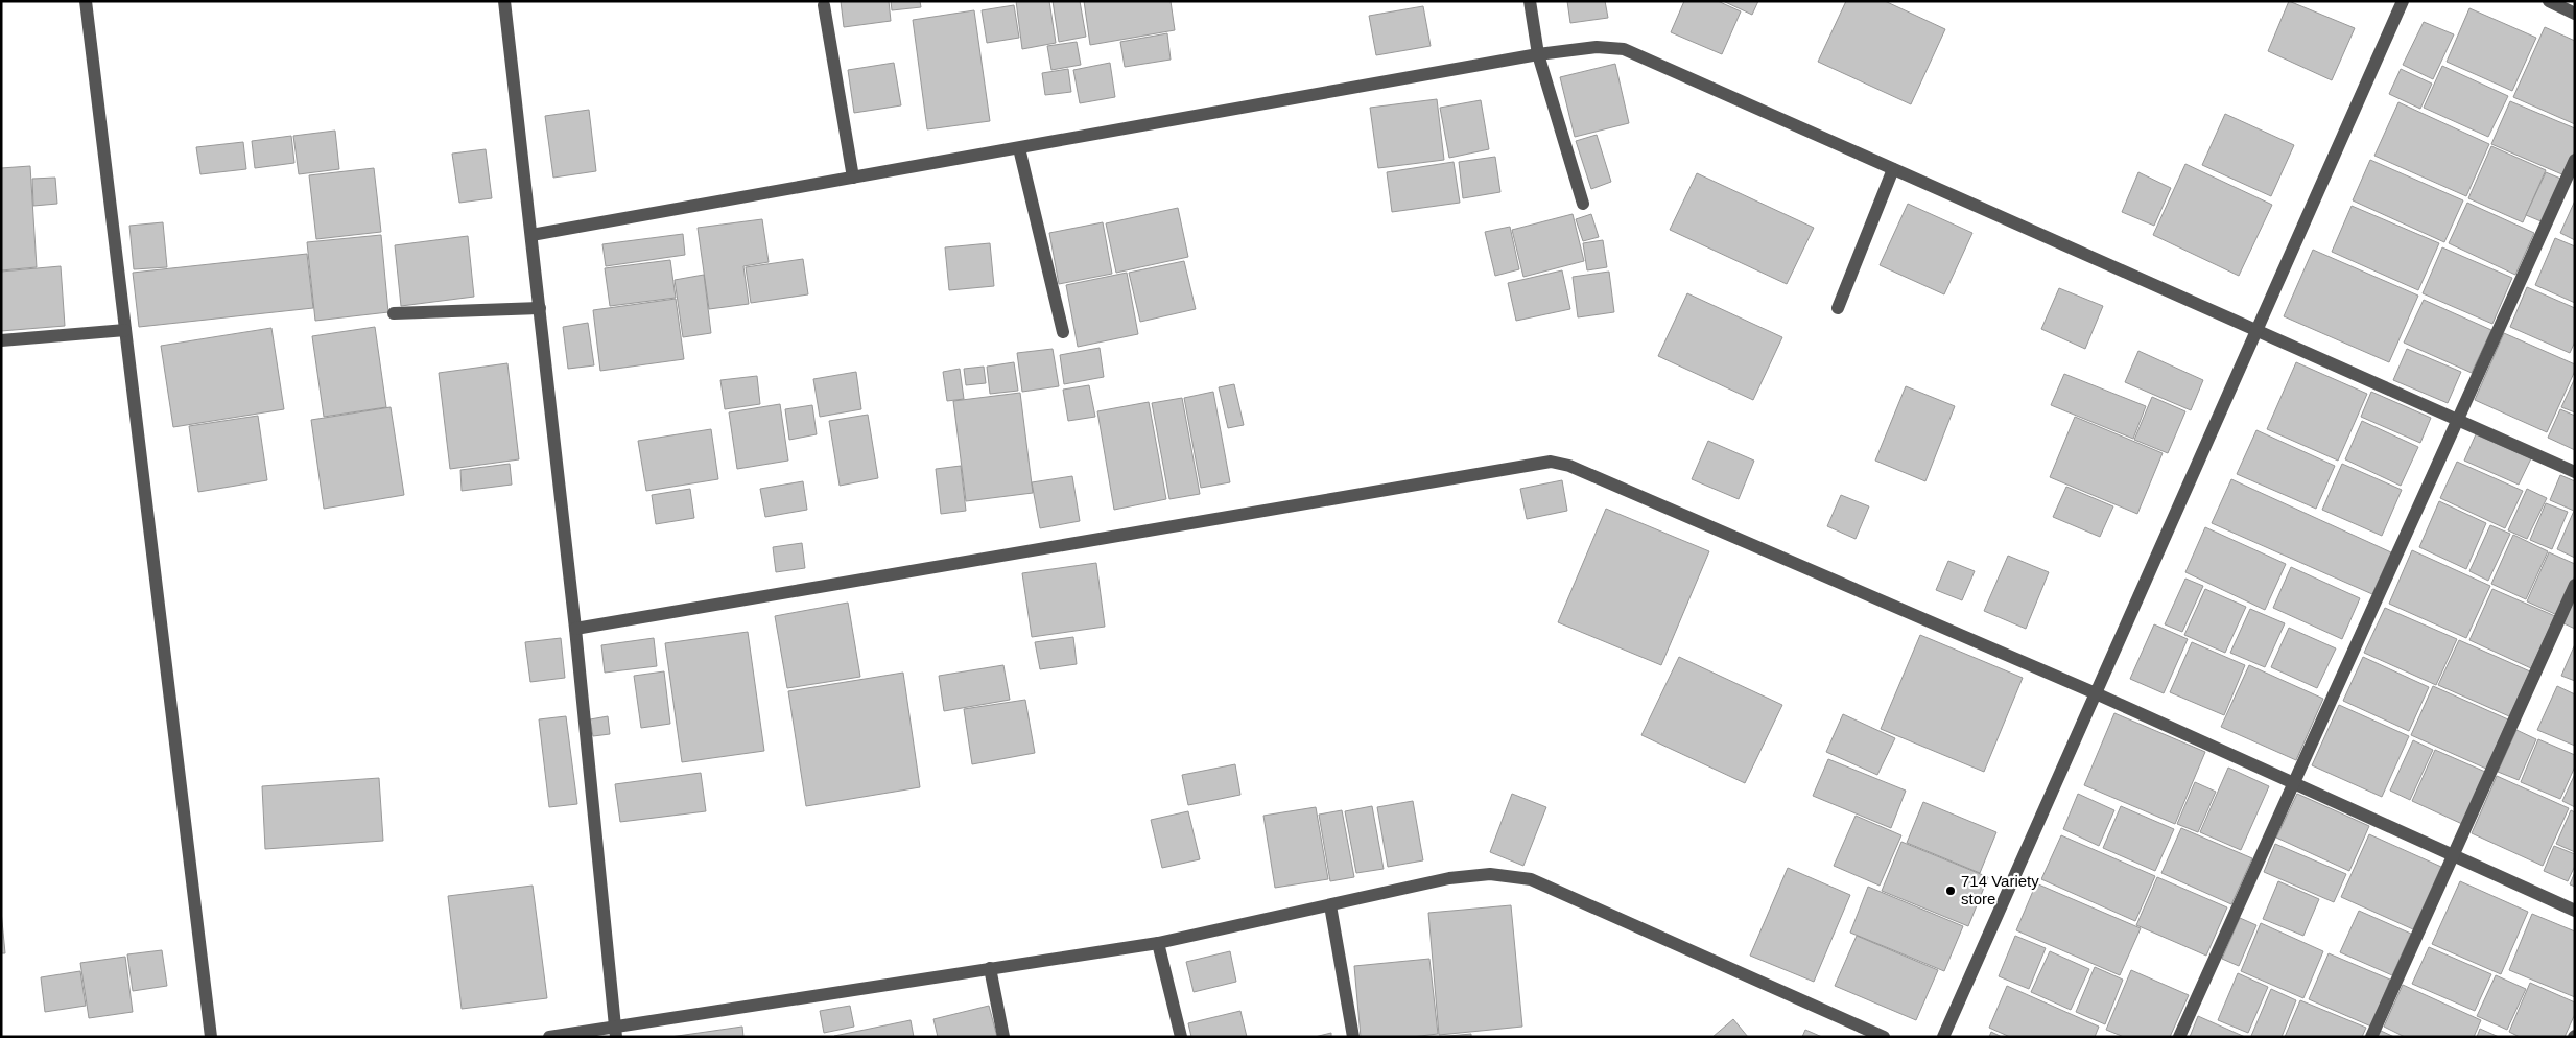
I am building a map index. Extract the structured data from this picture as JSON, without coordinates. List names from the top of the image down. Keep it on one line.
{"places":["714 Variety store"]}
